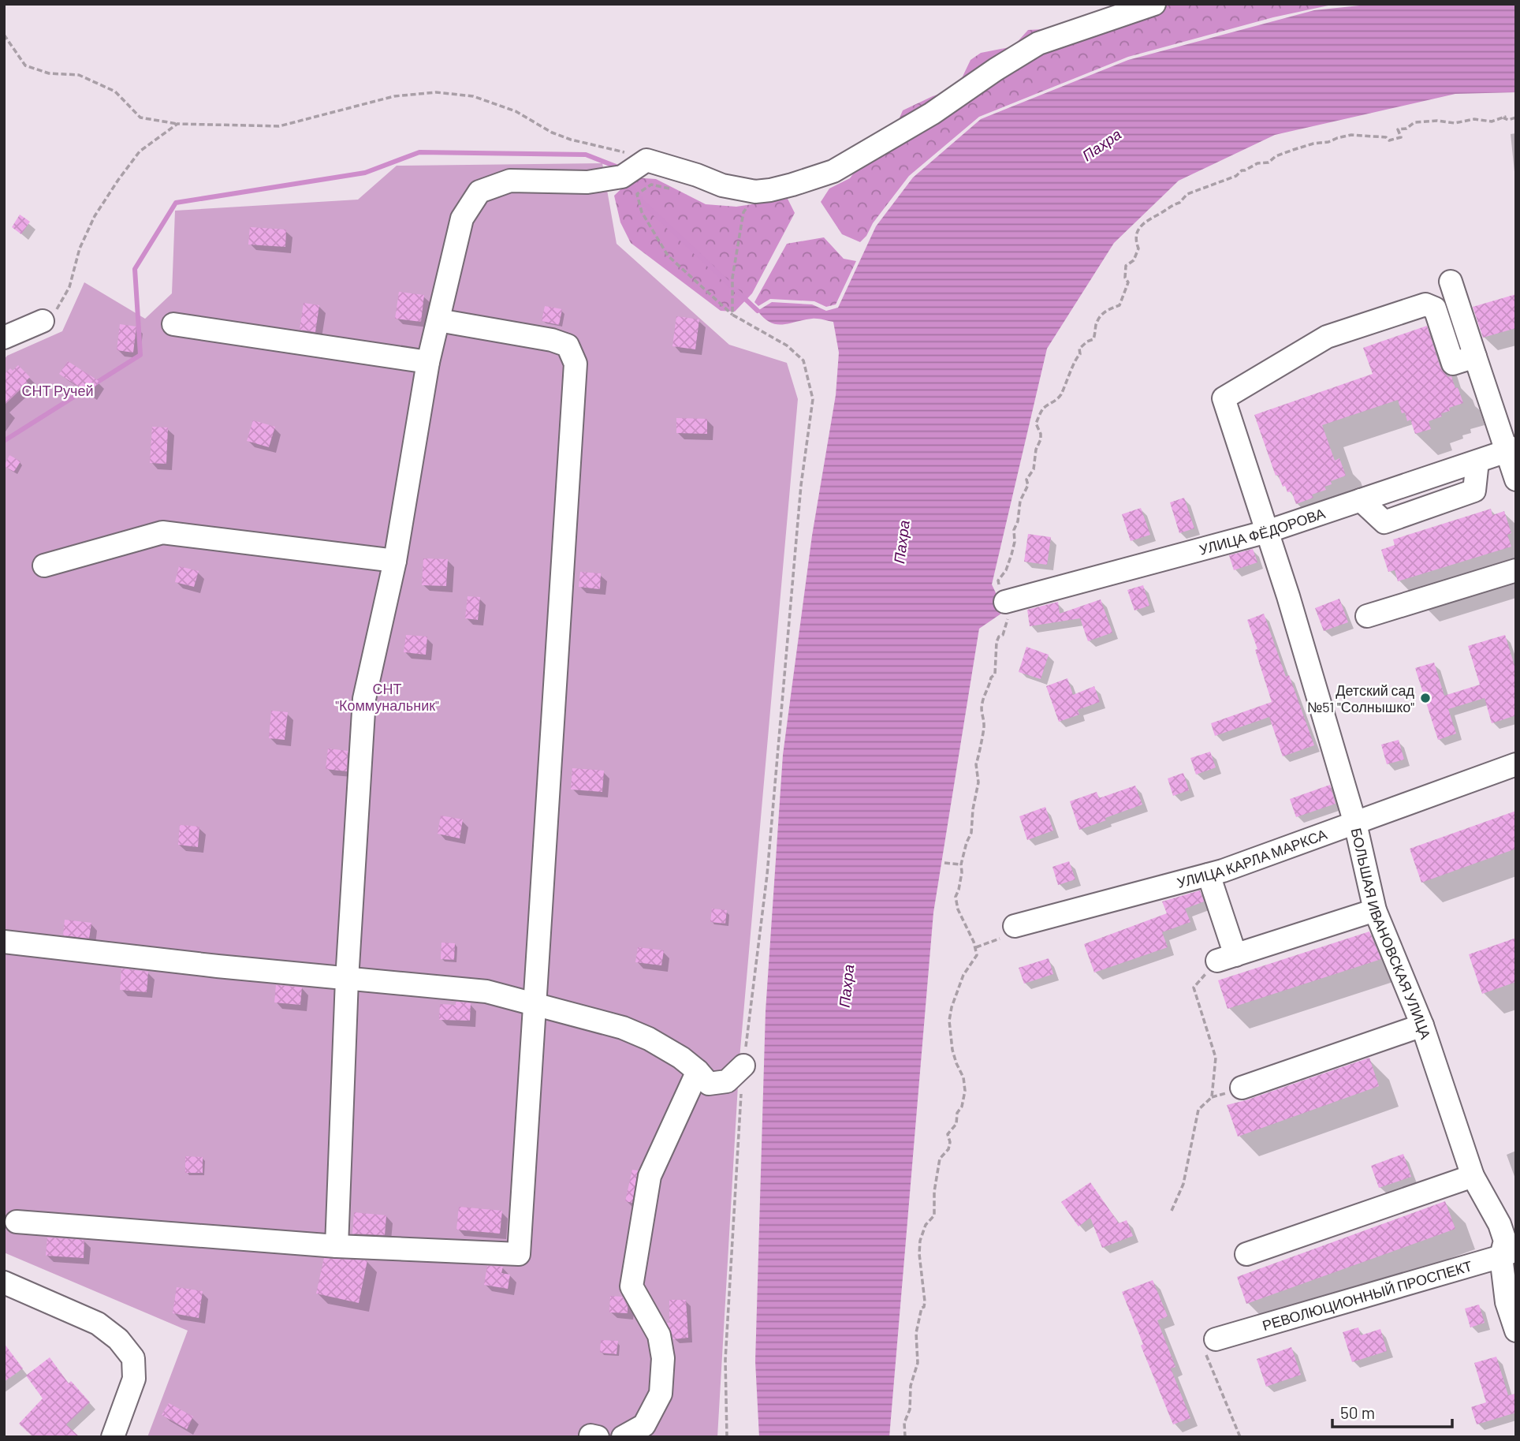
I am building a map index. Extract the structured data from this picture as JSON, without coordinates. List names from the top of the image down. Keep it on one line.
{"streets":{"street":["УЛИЦА ФЁДОРОВА","УЛИЦА КАРЛА МАРКСА","БОЛЬШАЯ ИВАНОВСКАЯ УЛИЦА","РЕВОЛЮЦИОННЫЙ ПРОСПЕКТ"]},"crossings":[["УЛИЦА ФЁДОРОВА","БОЛЬШАЯ ИВАНОВСКАЯ УЛИЦА"],["УЛИЦА КАРЛА МАРКСА","БОЛЬШАЯ ИВАНОВСКАЯ УЛИЦА"],["БОЛЬШАЯ ИВАНОВСКАЯ УЛИЦА","РЕВОЛЮЦИОННЫЙ ПРОСПЕКТ"]],"water":["Пахра"],"parks":["СНТ Ручей","СНТ \"Коммунальник\""],"places":["Детский сад №51 \"Солнышко\""],"scale_bar":"50 m"}
